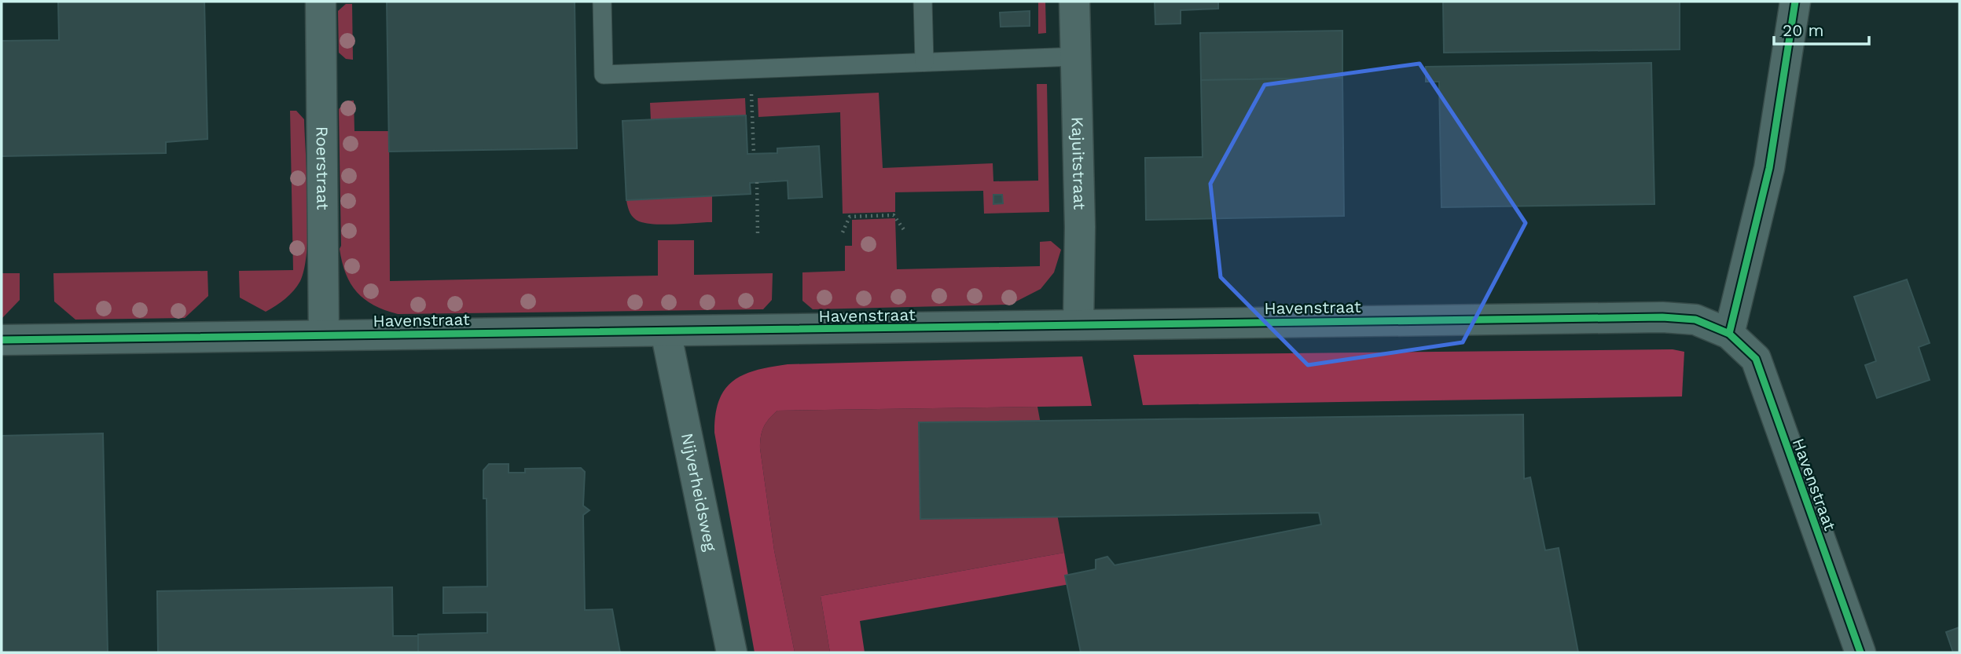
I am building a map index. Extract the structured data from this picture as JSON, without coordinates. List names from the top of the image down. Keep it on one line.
{"streets":{"street":["Kajuitstraat","Roerstraat","Havenstraat","Nijverheidsweg"]},"crossings":[["Kajuitstraat","Havenstraat"],["Roerstraat","Havenstraat"],["Havenstraat","Nijverheidsweg"]],"scale_bar":"20 m"}
